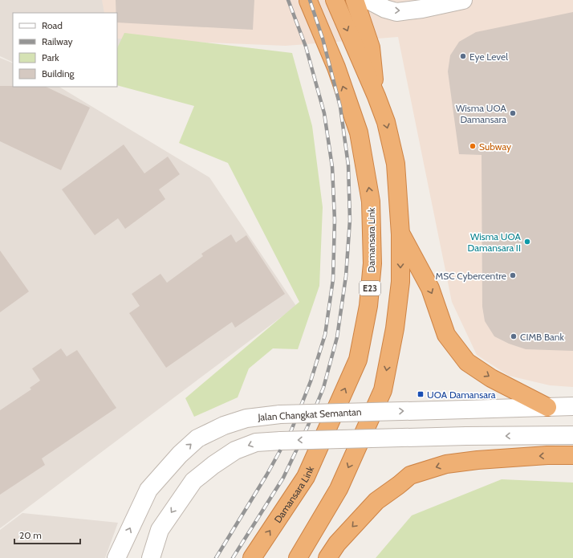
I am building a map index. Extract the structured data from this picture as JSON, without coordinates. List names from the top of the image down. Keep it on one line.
{"streets":{"highway":["Damansara Link","E23"],"street":["Jalan Changkat Semantan"]},"places":{"other":["Eye Level","Wisma UOA Damansara","Subway","Wisma UOA Damansara II","MSC Cybercentre","CIMB Bank"],"transit":["UOA Damansara"]},"legend":["Road","Railway","Park","Building"],"scale_bar":"20 m"}
